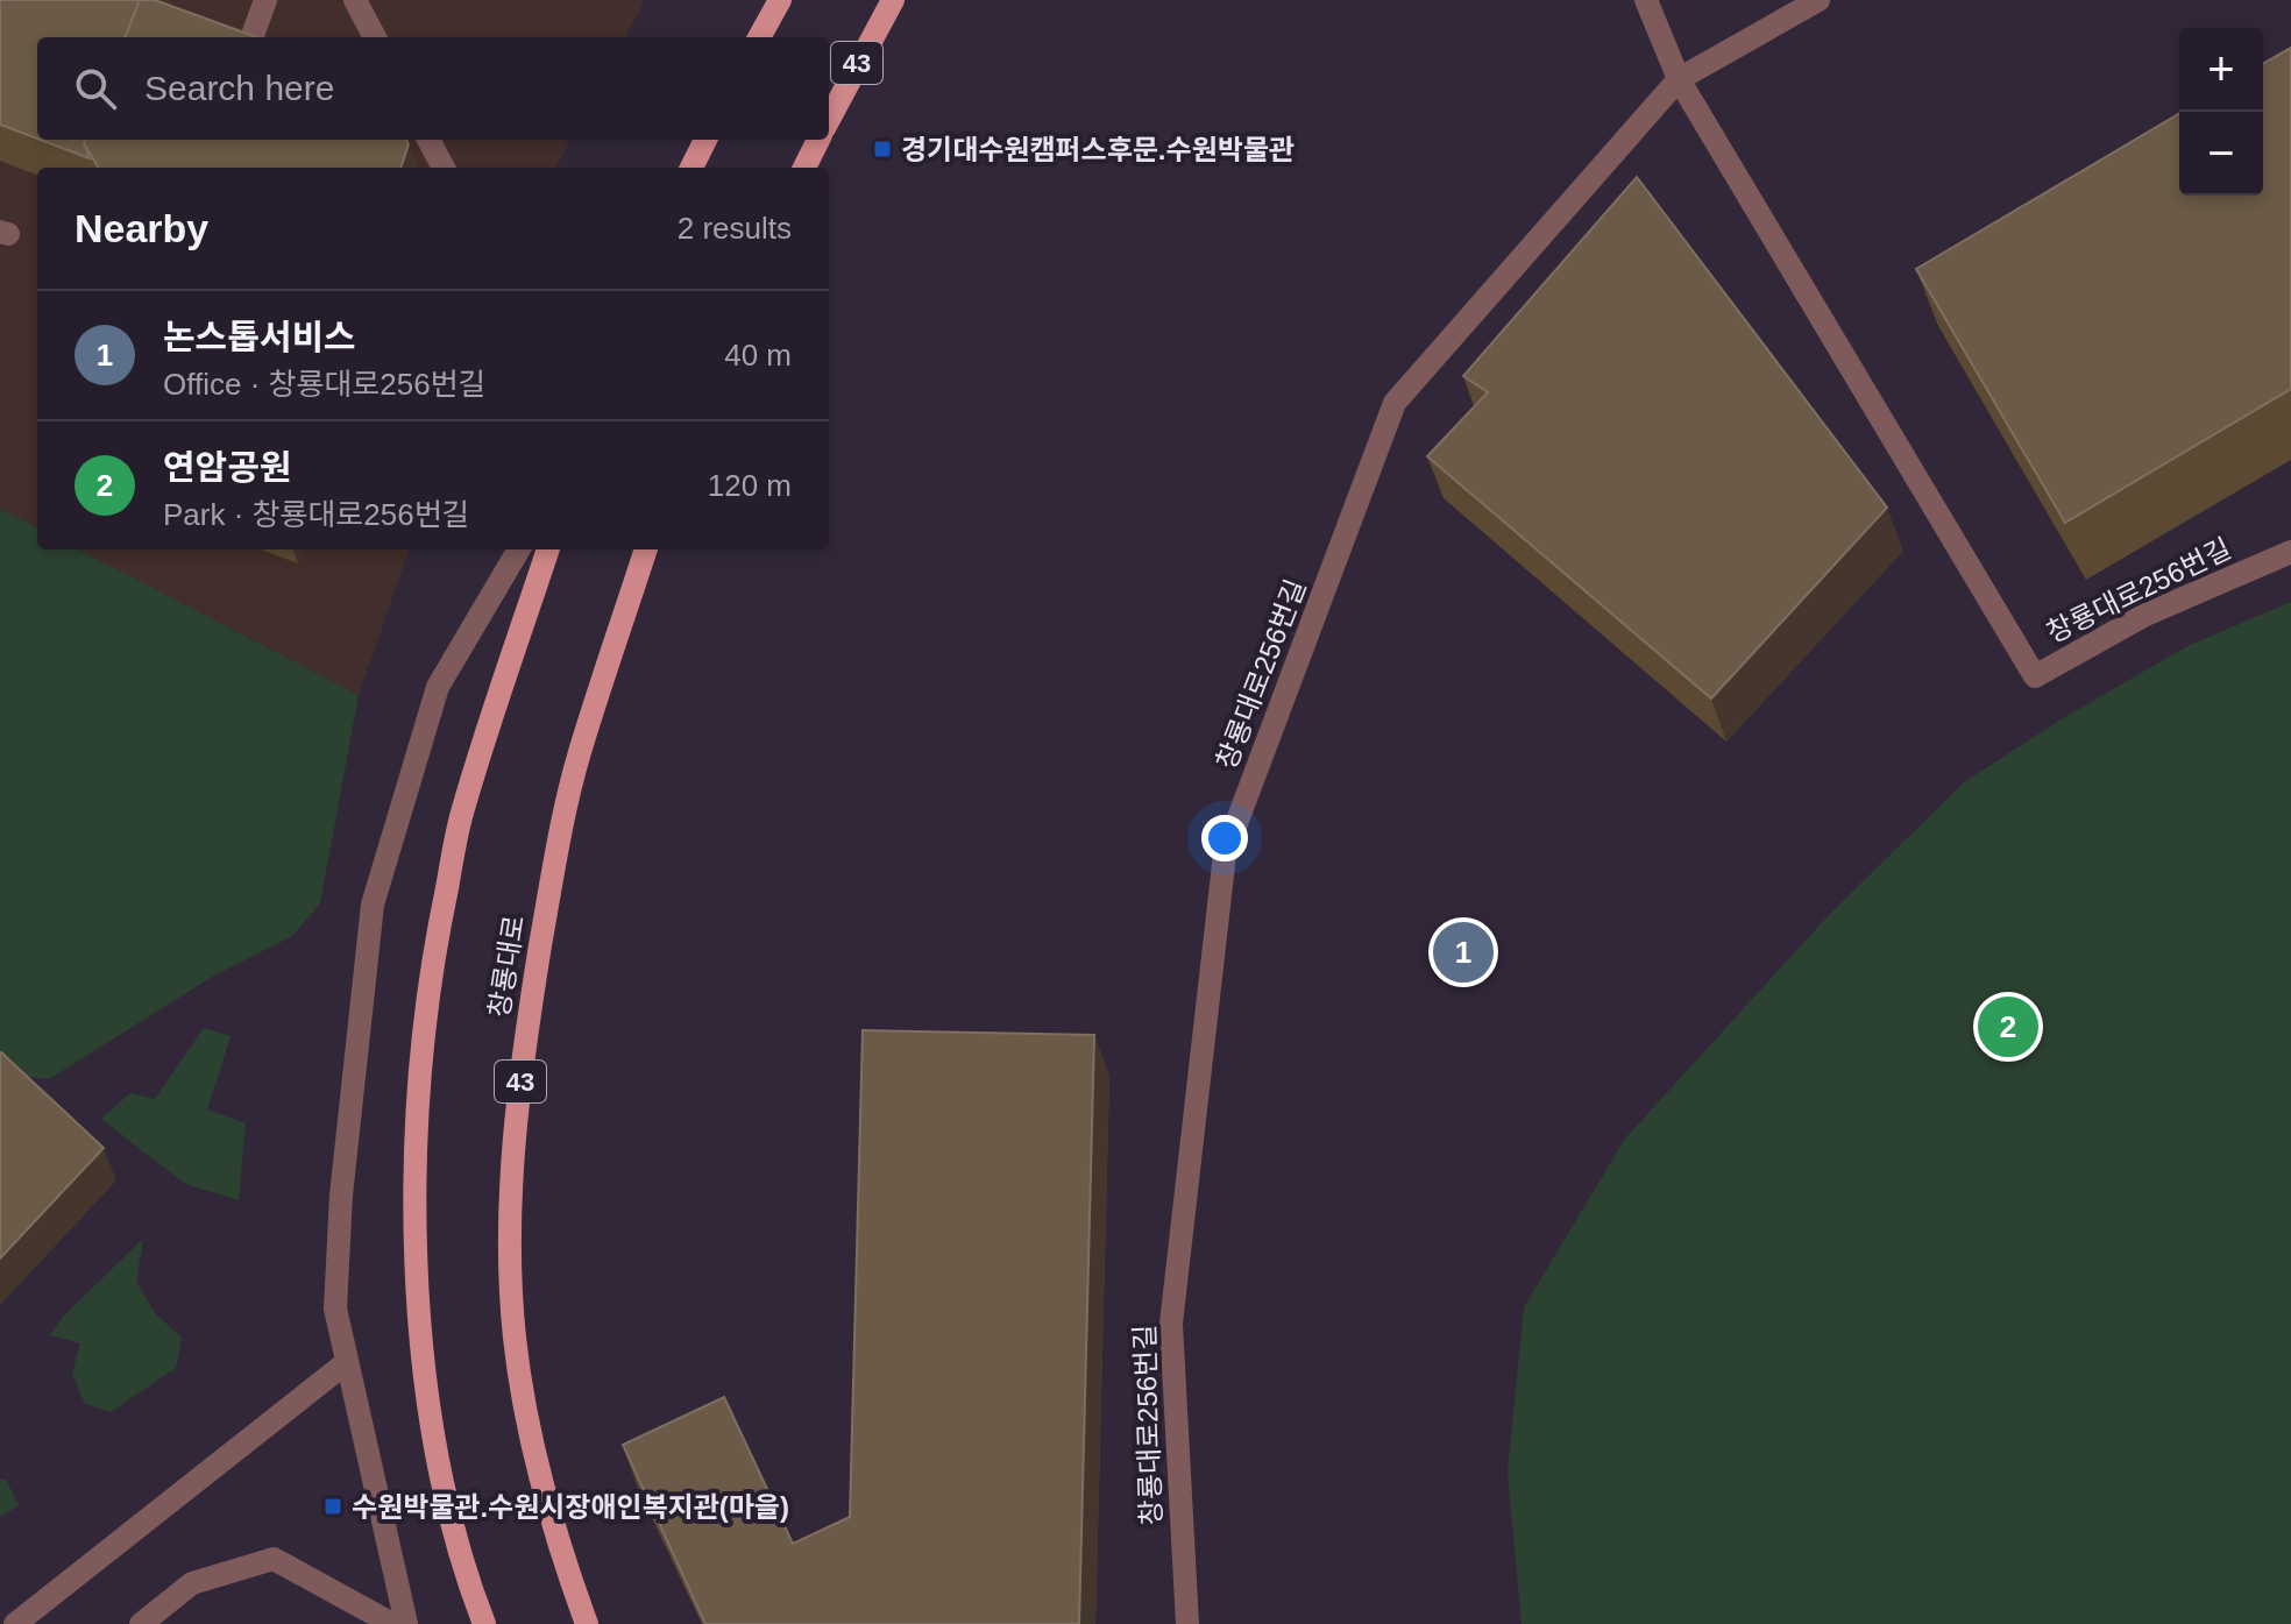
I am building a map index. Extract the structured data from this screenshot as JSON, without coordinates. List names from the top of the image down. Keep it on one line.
{"streets":{"main road":["43","창룡대로"],"street":["창룡대로256번길"]},"places":{"transit":["경기대수원캠퍼스후문.수원박물관","수원박물관.수원시장애인복지관(마을)"]},"page":{"map_buttons":["+","−"],"search":"Search here","heading":["Nearby","2 results"],"list":[{"mark":"1","name":"논스톱서비스","note":"Office · 창룡대로256번길","value":"40 m"},{"mark":"2","name":"연암공원","note":"Park · 창룡대로256번길","value":"120 m"}],"pins":["1","2"]}}
